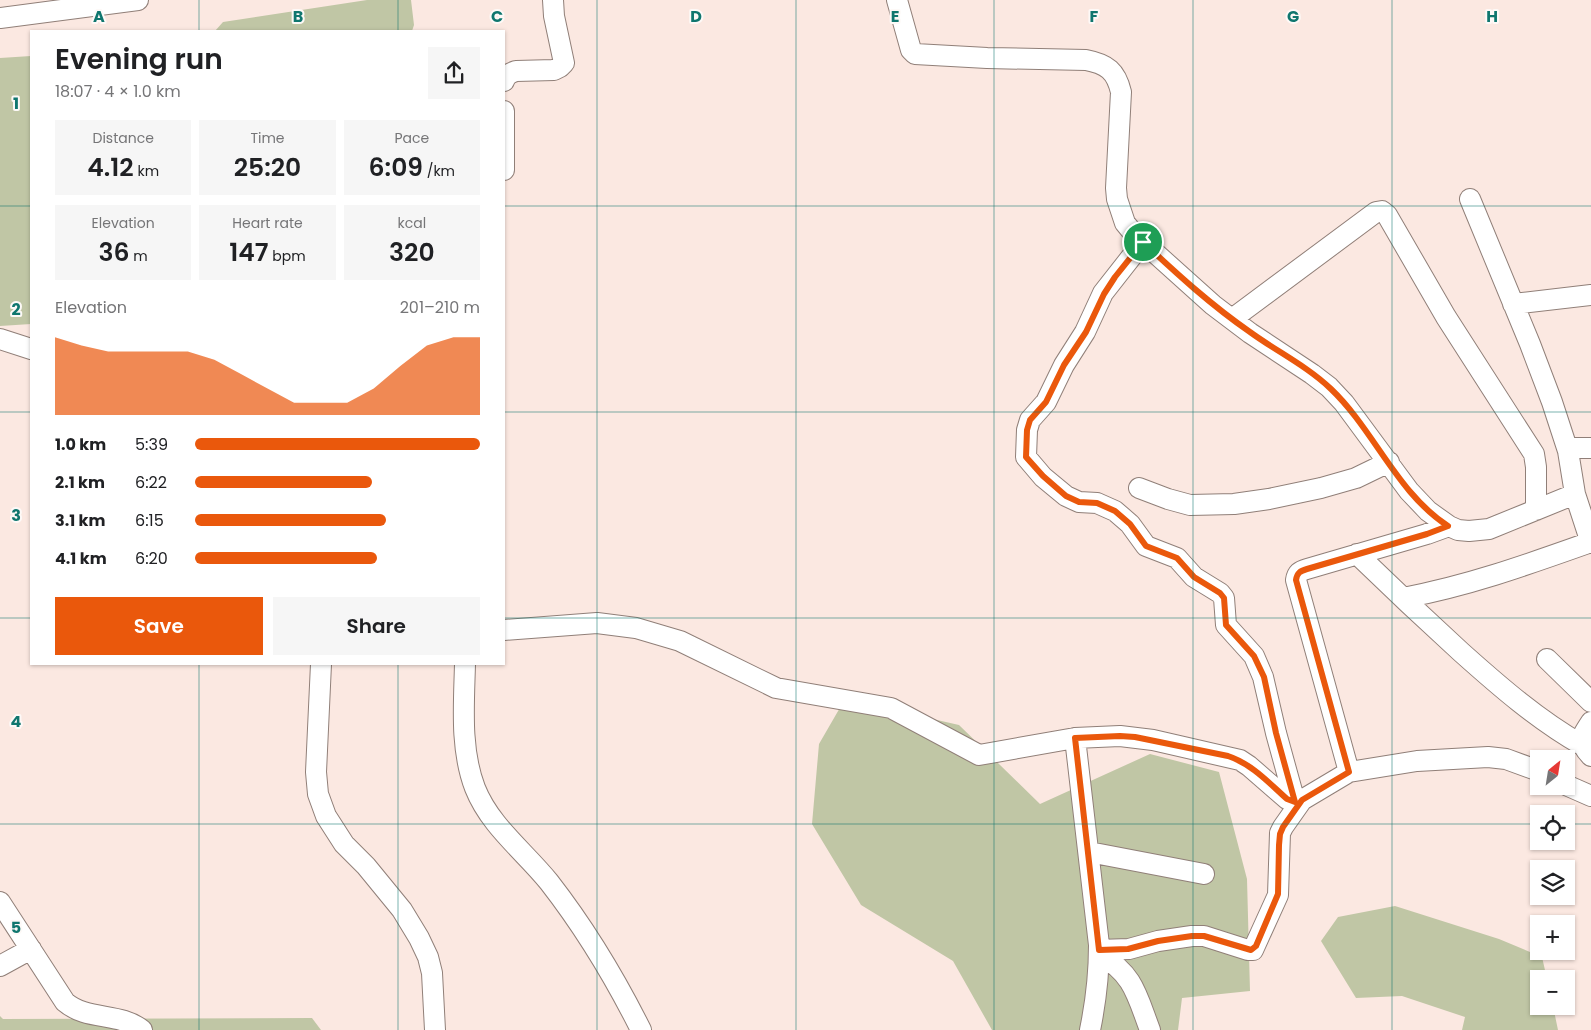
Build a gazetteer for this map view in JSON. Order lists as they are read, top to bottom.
{
  "north": "top right",
  "page": {
    "heading": ["Evening run", "18:07 · 4 × 1.0 km"],
    "stats": [
      ["Distance", "4.12 km"],
      ["Time", "25:20"],
      ["Pace", "6:09 /km"],
      ["Elevation", "36 m"],
      ["Heart rate", "147 bpm"],
      ["kcal", "320"]
    ],
    "chart": ["Elevation", "201–210 m"],
    "list": [
      {
        "name": "1.0 km",
        "note": "5:39"
      },
      {
        "name": "2.1 km",
        "note": "6:22"
      },
      {
        "name": "3.1 km",
        "note": "6:15"
      },
      {
        "name": "4.1 km",
        "note": "6:20"
      }
    ],
    "buttons": ["Save", "Share"],
    "map_buttons": ["+", "−"]
  },
  "grid": {
    "columns": [
      "A",
      "B",
      "C",
      "D",
      "E",
      "F",
      "G",
      "H"
    ],
    "rows": [
      "1",
      "2",
      "3",
      "4",
      "5"
    ]
  }
}
